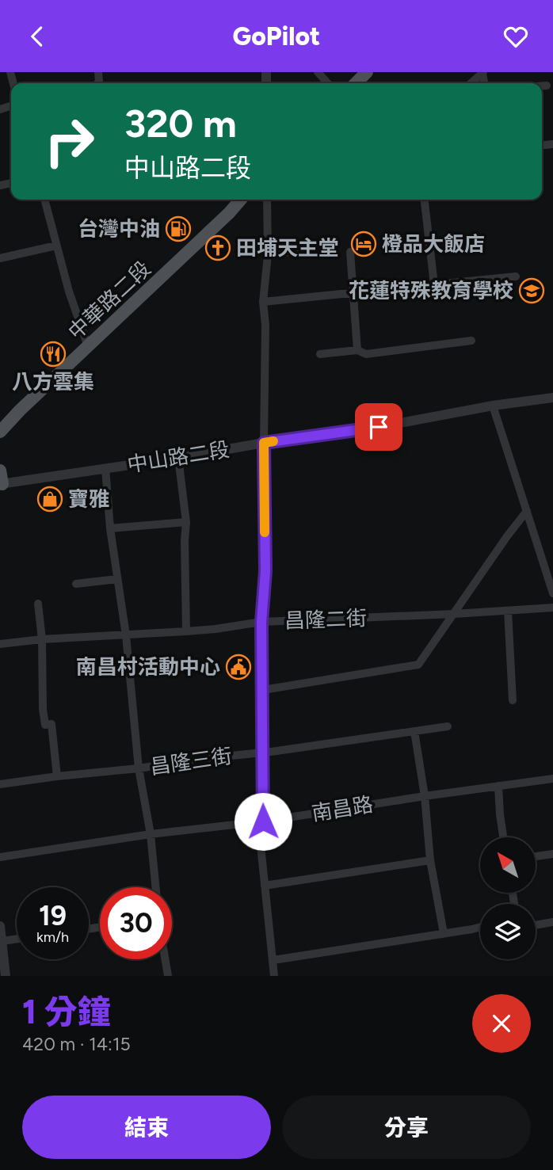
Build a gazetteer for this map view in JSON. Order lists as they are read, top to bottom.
{
  "streets": {
    "main road": ["中華路二段"],
    "street": [
      "中山路二段",
      "昌隆二街",
      "昌隆三街",
      "南昌路"
    ]
  },
  "places": {
    "fuel station": ["台灣中油"],
    "hotel": ["橙品大飯店"],
    "church": ["田埔天主堂"],
    "school or university": ["花蓮特殊教育學校"],
    "restaurant": ["八方雲集"],
    "shop": ["寶雅"],
    "public building": ["南昌村活動中心"]
  },
  "north": "top left",
  "page": {
    "header": "GoPilot",
    "turn": ["320 m", "中山路二段"],
    "speed": "19 km/h",
    "limit": "30",
    "heading": ["1 分鐘", "420 m · 14:15"],
    "buttons": ["結束", "分享"]
  }
}
